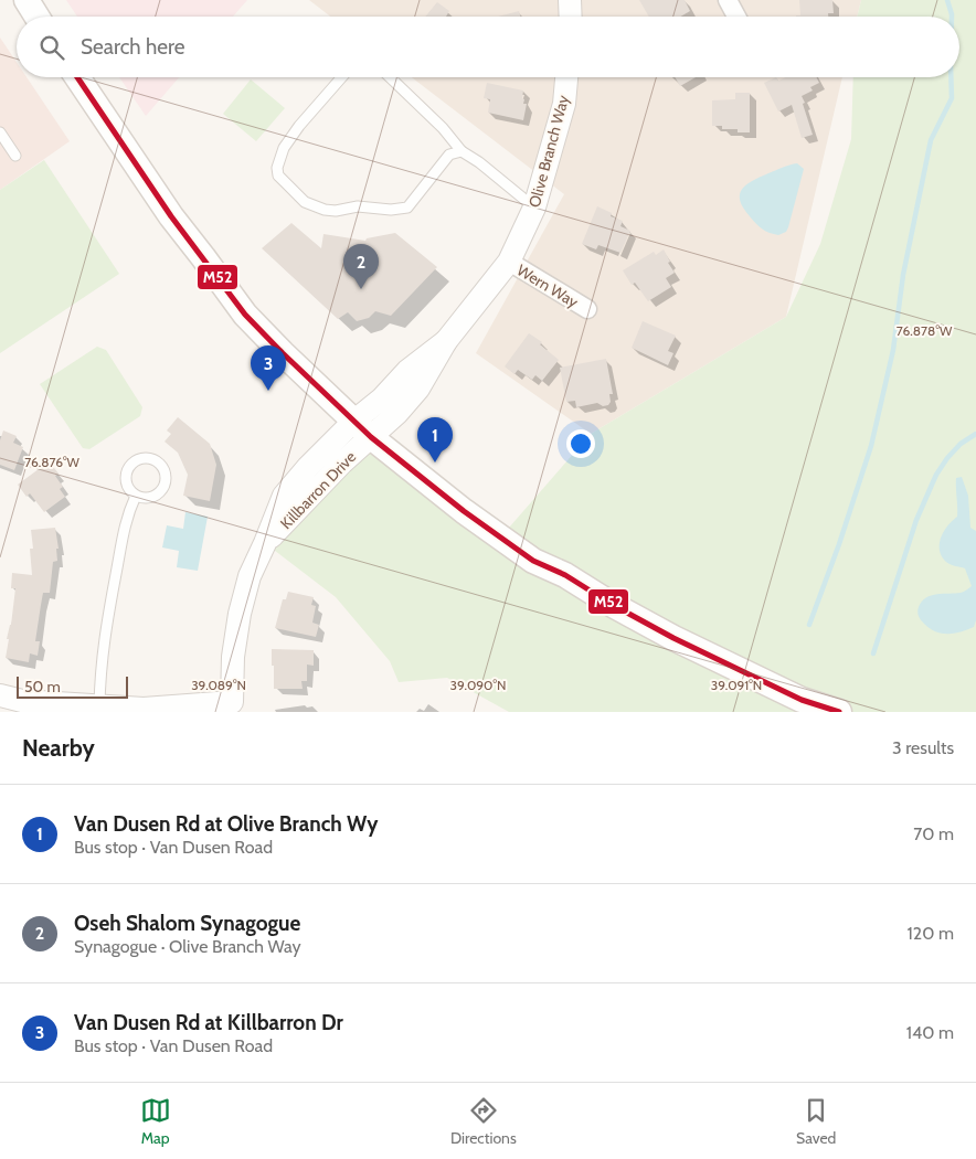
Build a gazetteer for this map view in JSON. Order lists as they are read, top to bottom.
{
  "streets": {
    "street": ["Olive Branch Way", "Wern Way", "Killbarron Drive"]
  },
  "crossings": [
    ["Olive Branch Way", "Wern Way"],
    ["Olive Branch Way", "Killbarron Drive"]
  ],
  "lines": ["transit line M52"],
  "scale_bar": "50 m",
  "page": {
    "search": "Search here",
    "pins": ["2", "3", "1"],
    "scale": "50 m",
    "heading": ["Nearby", "3 results"],
    "list": [
      {
        "mark": "1",
        "name": "Van Dusen Rd at Olive Branch Wy",
        "note": "Bus stop · Van Dusen Road",
        "value": "70 m"
      },
      {
        "mark": "2",
        "name": "Oseh Shalom Synagogue",
        "note": "Synagogue · Olive Branch Way",
        "value": "120 m"
      },
      {
        "mark": "3",
        "name": "Van Dusen Rd at Killbarron Dr",
        "note": "Bus stop · Van Dusen Road",
        "value": "140 m"
      }
    ],
    "nav": ["Map", "Directions", "Saved"]
  },
  "coordinates": [
    "76.878°W",
    "76.876°W",
    "39.089°N",
    "39.090°N",
    "39.091°N"
  ]
}
